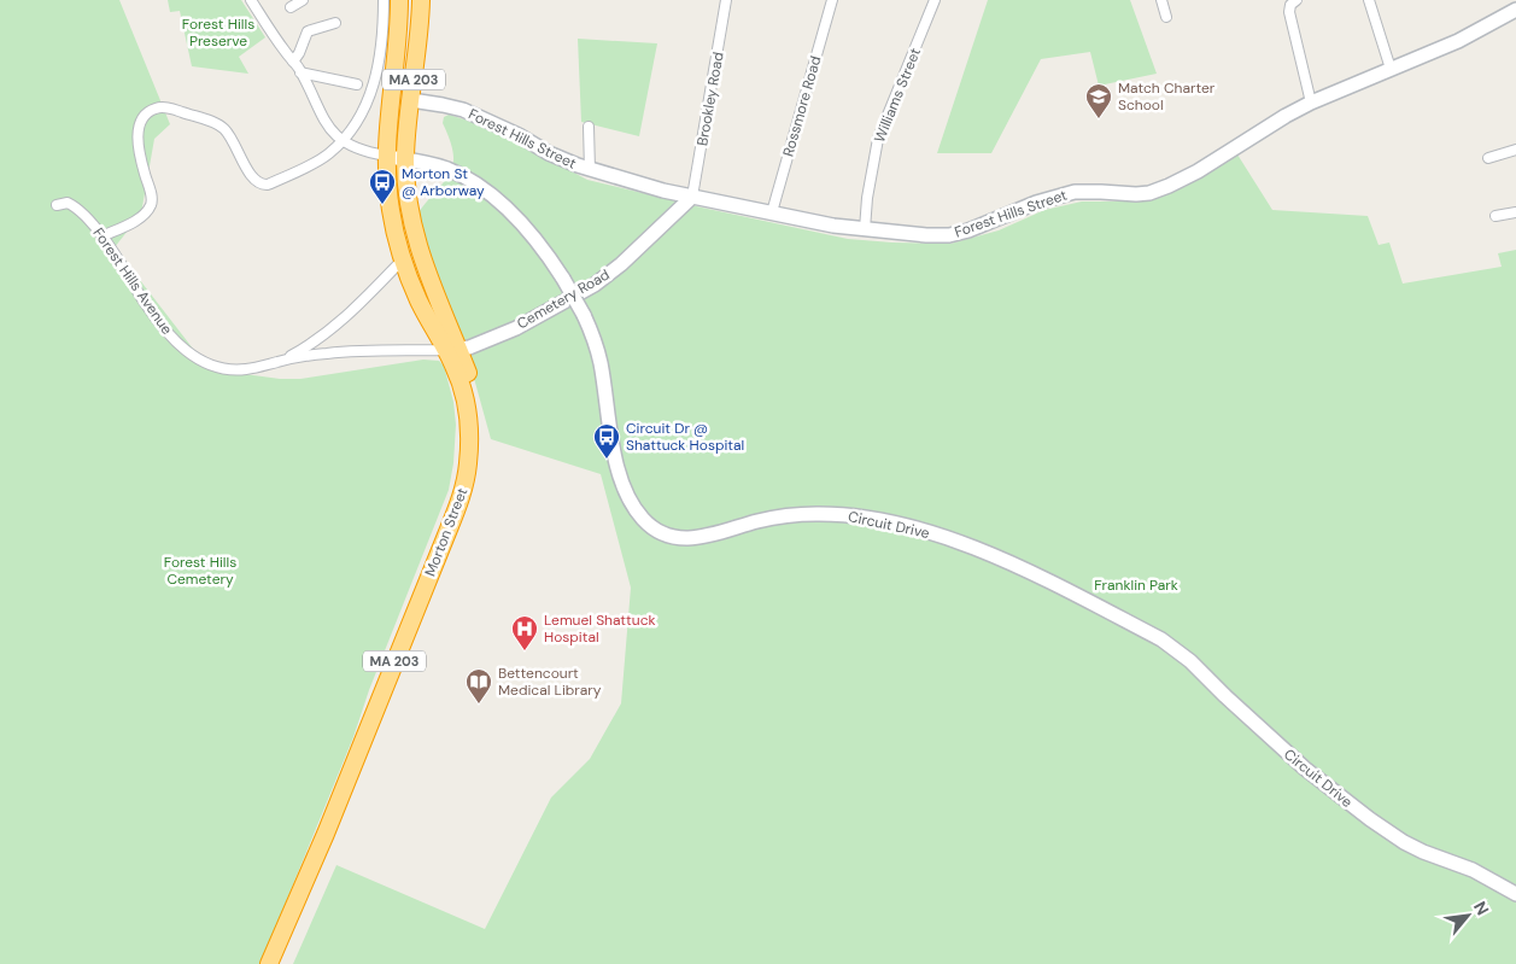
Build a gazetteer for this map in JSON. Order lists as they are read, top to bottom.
{
  "streets": {
    "highway": ["MA 203", "Morton Street"],
    "main road": ["Forest Hills Street", "Cemetery Road", "Circuit Drive"],
    "street": [
      "Williams Street",
      "Brookley Road",
      "Rossmore Road",
      "Forest Hills Avenue"
    ]
  },
  "crossings": [
    ["MA 203", "Forest Hills Street"],
    ["MA 203", "Circuit Drive"],
    ["MA 203", "Morton Street"],
    ["Williams Street", "Forest Hills Street"],
    ["Brookley Road", "Forest Hills Street"],
    ["Brookley Road", "Cemetery Road"],
    ["Rossmore Road", "Forest Hills Street"],
    ["Forest Hills Street", "Cemetery Road"],
    ["Forest Hills Avenue", "Cemetery Road"],
    ["Forest Hills Avenue", "Morton Street"],
    ["Cemetery Road", "Morton Street"],
    ["Circuit Drive", "Morton Street"]
  ],
  "parks": ["Forest Hills Preserve", "Forest Hills Cemetery", "Franklin Park"],
  "places": {
    "school or university": ["Match Charter School"],
    "bus stop": ["Morton St @ Arborway", "Circuit Dr @ Shattuck Hospital"],
    "hospital": ["Lemuel Shattuck Hospital"],
    "library": ["Bettencourt Medical Library"]
  },
  "north": "top right"
}
